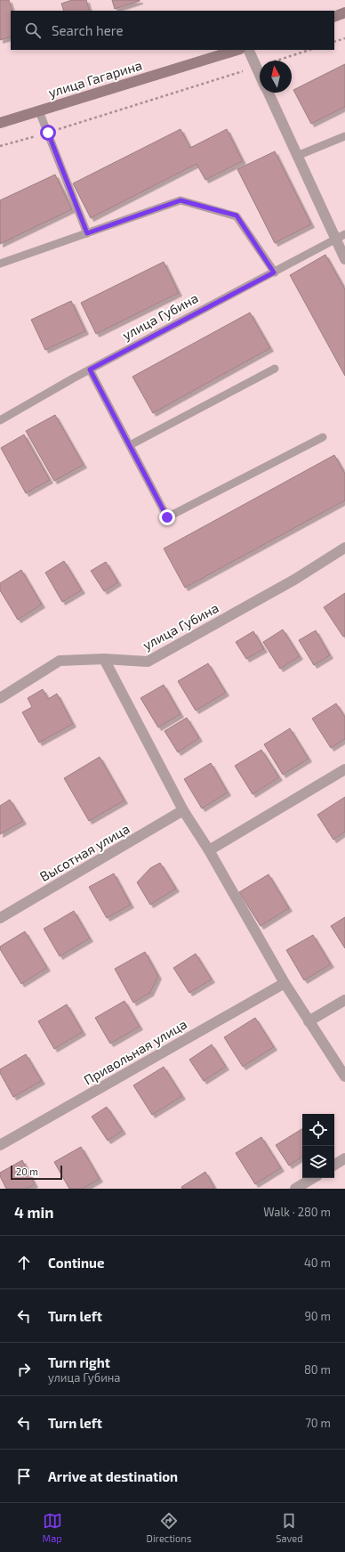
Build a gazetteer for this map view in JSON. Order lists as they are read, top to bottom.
{
  "streets": {
    "street": [
      "улица Гагарина",
      "улица Губина",
      "Высотная улица",
      "Привольная улица"
    ]
  },
  "scale_bar": "20 m",
  "north": "top",
  "page": {
    "search": "Search here",
    "scale": "20 m",
    "heading": ["4 min", "Walk · 280 m"],
    "list": [
      ["Continue", "40 m"],
      ["Turn left", "90 m"],
      ["Turn right", "улица Губина", "80 m"],
      ["Turn left", "70 m"],
      "Arrive at destination"
    ],
    "nav": ["Map", "Directions", "Saved"]
  }
}
